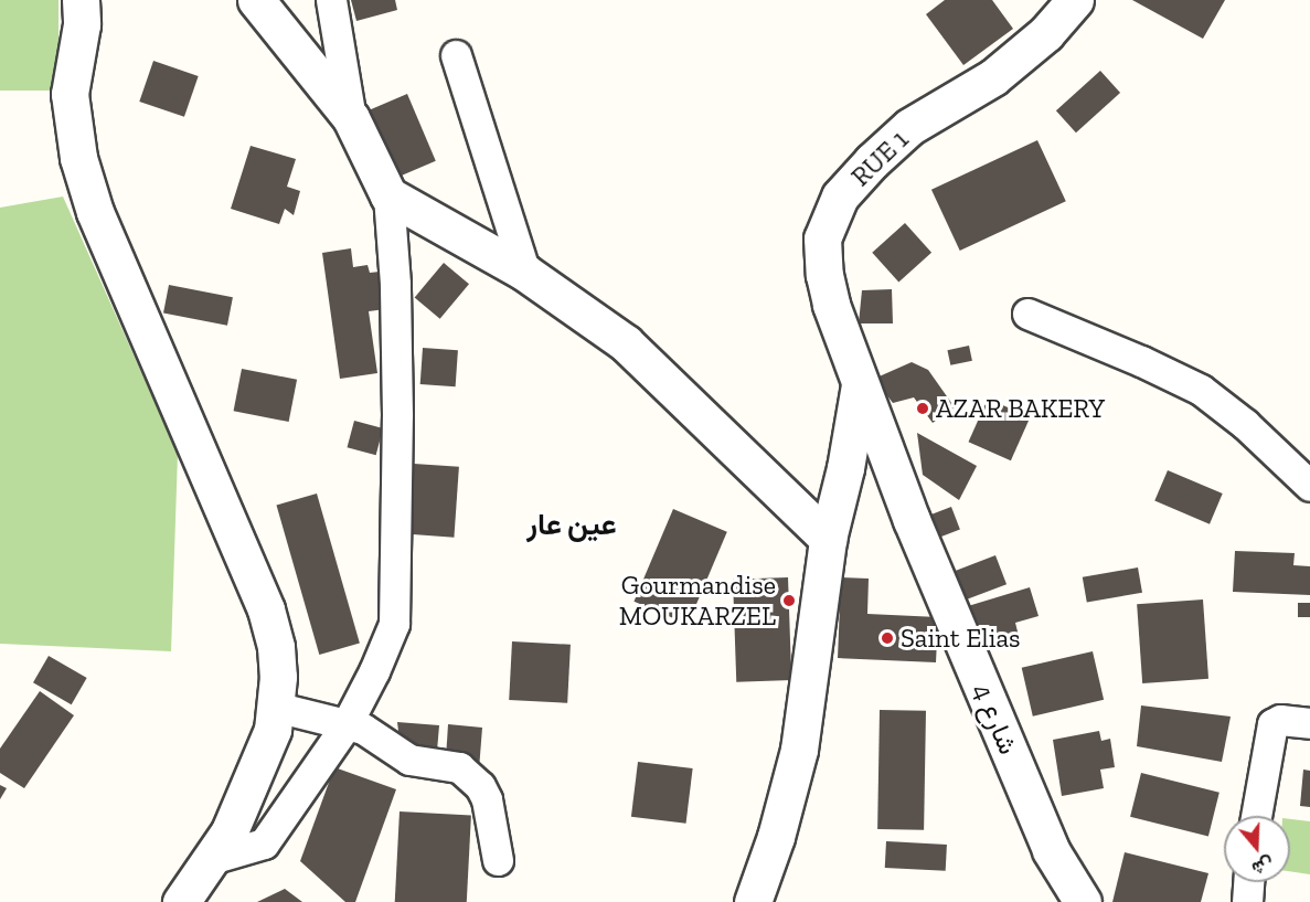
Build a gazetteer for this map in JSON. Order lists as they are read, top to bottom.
{
  "streets": {
    "street": ["RUE 1", "شارع 4"]
  },
  "crossings": [
    ["RUE 1", "شارع 4"]
  ],
  "districts": ["عين عار"],
  "places": ["AZAR BAKERY", "Gourmandise MOUKARZEL", "Saint Elias"],
  "north": "bottom"
}
